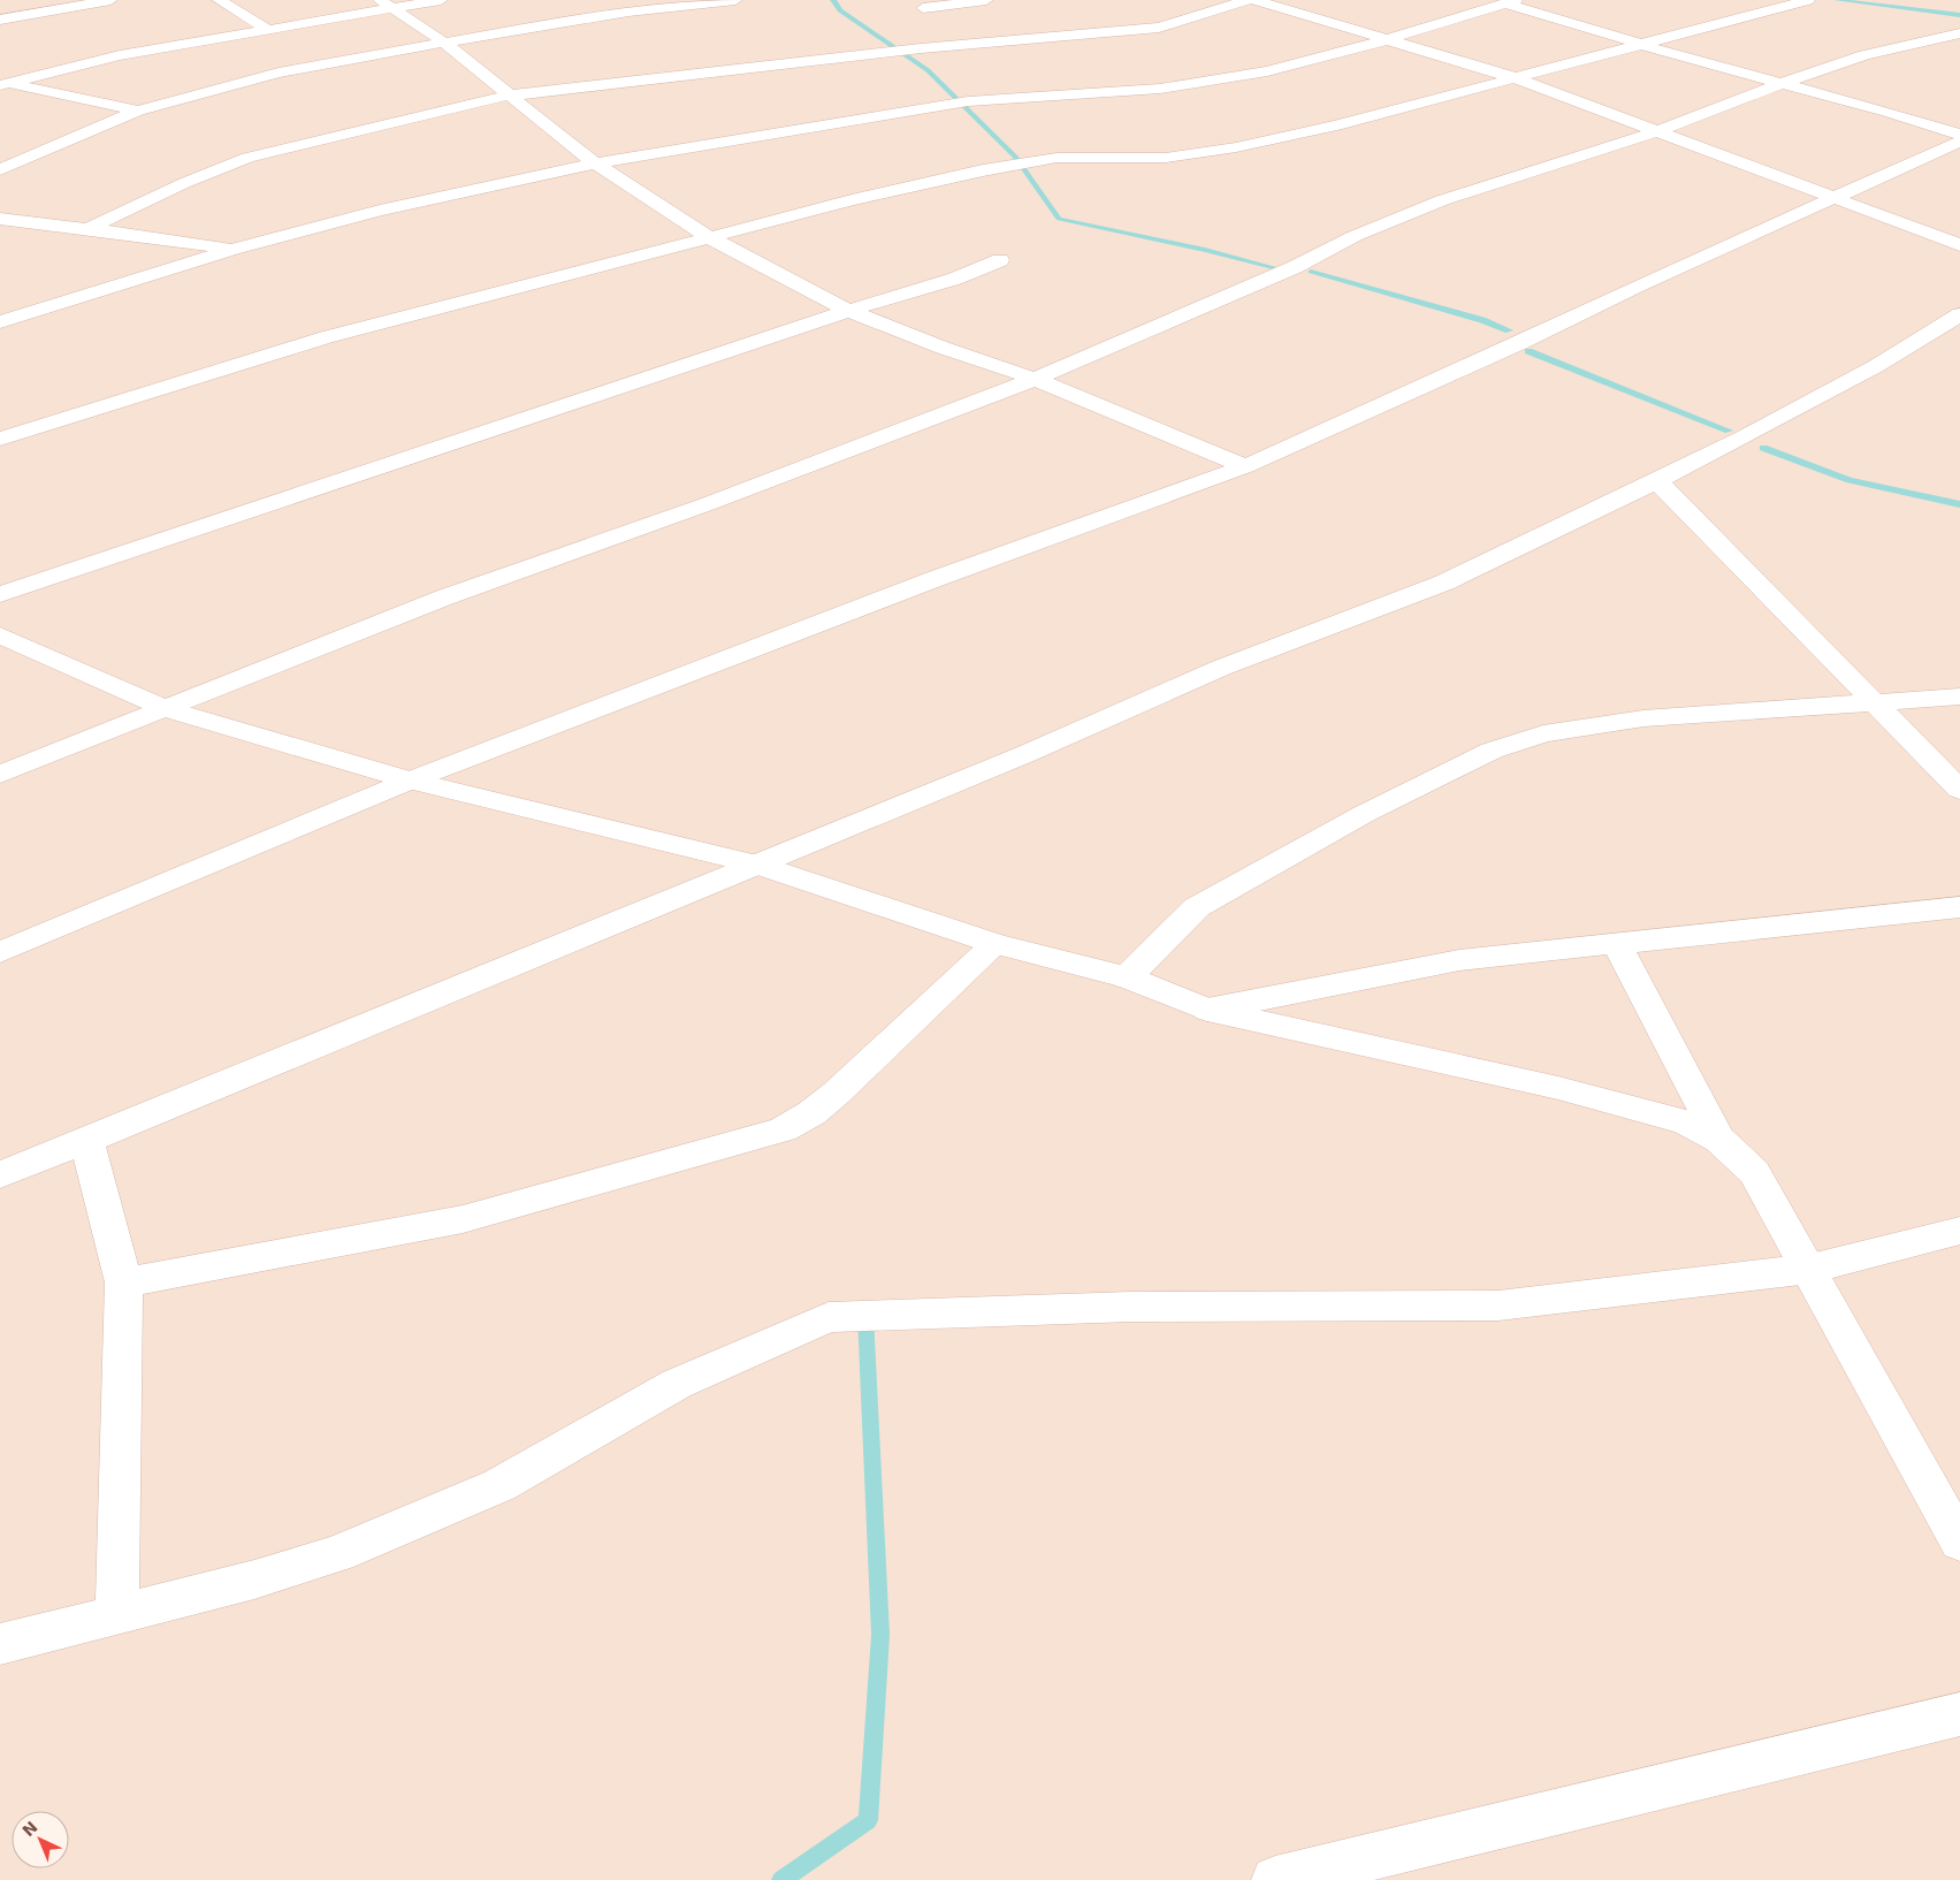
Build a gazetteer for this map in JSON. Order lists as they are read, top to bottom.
{
  "north": "top left"
}
